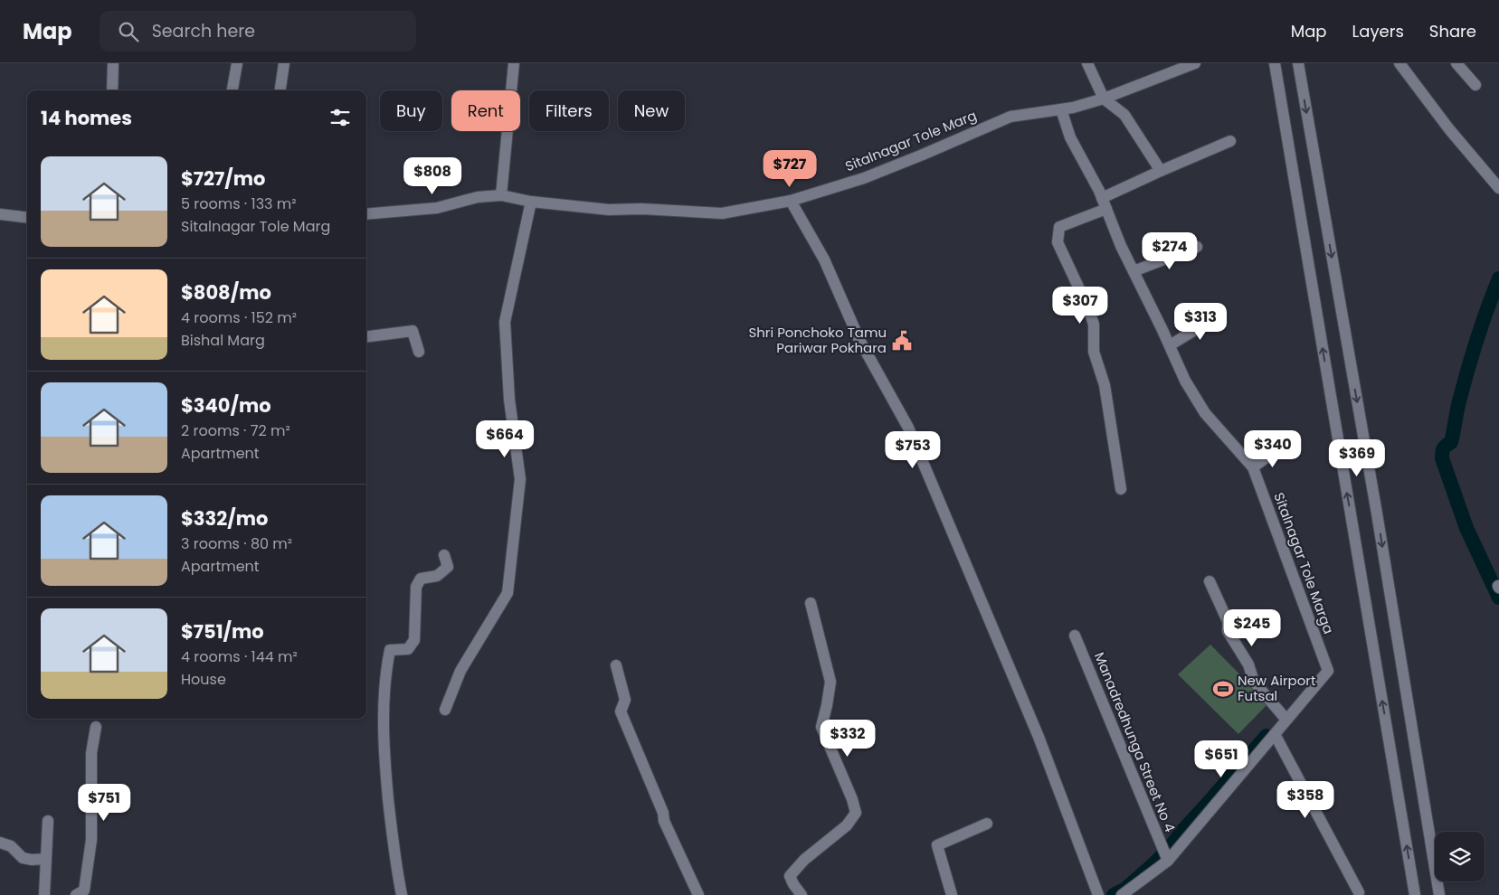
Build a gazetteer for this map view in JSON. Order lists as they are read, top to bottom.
{
  "streets": {
    "street": ["Sitalnagar Tole Marg", "Sitalnagar Tole Marga", "Manadredhunga Street No 4"]
  },
  "crossings": [
    ["Sitalnagar Tole Marg", "Sitalnagar Tole Marga"]
  ],
  "places": {
    "public building": ["Shri Ponchoko Tamu Pariwar Pokhara"],
    "sports": ["New Airport Futsal"]
  },
  "page": {
    "header": "Map",
    "search": "Search here",
    "nav": ["Map", "Layers", "Share"],
    "chip": [
      "Buy",
      "Rent",
      "Filters",
      "New"
    ],
    "heading": "14 homes",
    "list": [
      {
        "name": "$727/mo",
        "note": "5 rooms · 133 m² · Sitalnagar Tole Marg"
      },
      {
        "name": "$808/mo",
        "note": "4 rooms · 152 m² · Bishal Marg"
      },
      {
        "name": "$340/mo",
        "note": "2 rooms · 72 m² · Apartment"
      },
      {
        "name": "$332/mo",
        "note": "3 rooms · 80 m² · Apartment"
      },
      {
        "name": "$751/mo",
        "note": "4 rooms · 144 m² · House"
      }
    ],
    "price": [
      "$727",
      "$808",
      "$274",
      "$307",
      "$313",
      "$664",
      "$340",
      "$753",
      "$369",
      "$245",
      "$332",
      "$651",
      "$358",
      "$751"
    ]
  }
}
